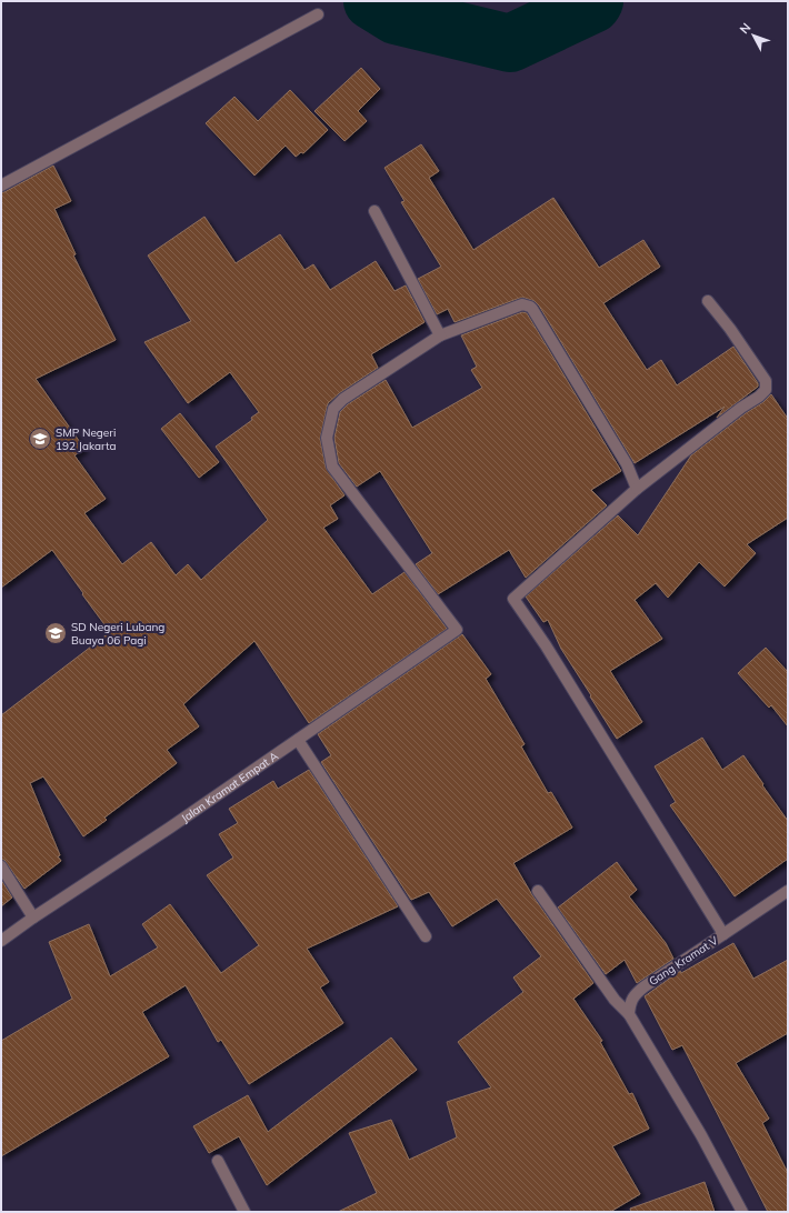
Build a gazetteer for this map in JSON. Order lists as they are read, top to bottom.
{
  "streets": {
    "street": ["Jalan Kramat Empat A", "Gang Kramat V"]
  },
  "places": {
    "school or university": ["SMP Negeri 192 Jakarta", "SD Negeri Lubang Buaya 06 Pagi"]
  },
  "north": "top left"
}
